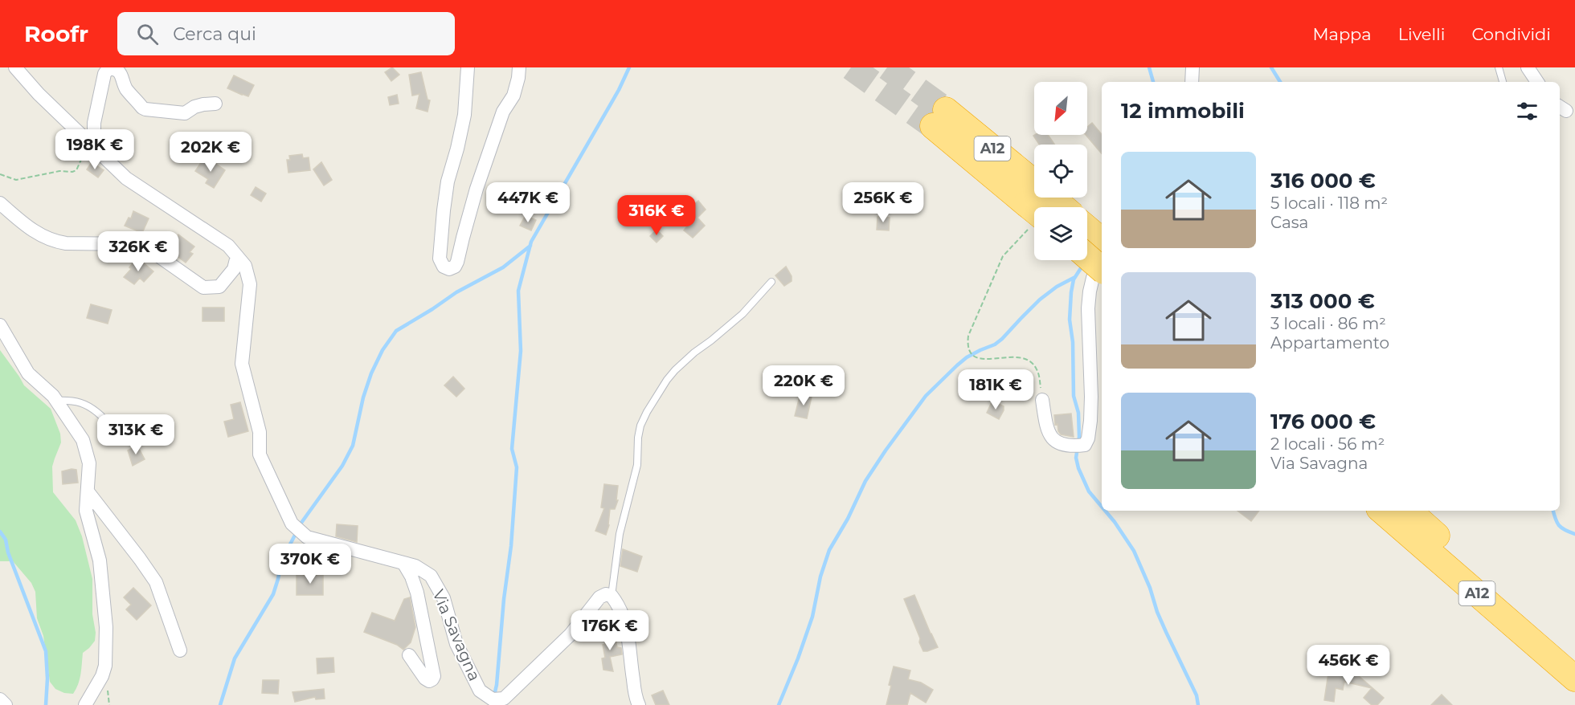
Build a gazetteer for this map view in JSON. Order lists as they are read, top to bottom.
{
  "streets": {
    "highway": ["A12"],
    "street": ["Via Savagna"]
  },
  "north": "bottom left",
  "page": {
    "header": "Roofr",
    "search": "Cerca qui",
    "nav": ["Mappa", "Livelli", "Condividi"],
    "heading": "12 immobili",
    "price": [
      "198K €",
      "202K €",
      "447K €",
      "256K €",
      "316K €",
      "326K €",
      "220K €",
      "181K €",
      "313K €",
      "370K €",
      "176K €",
      "456K €"
    ],
    "list": [
      {
        "name": "316 000 €",
        "note": "5 locali · 118 m² · Casa"
      },
      {
        "name": "313 000 €",
        "note": "3 locali · 86 m² · Appartamento"
      },
      {
        "name": "176 000 €",
        "note": "2 locali · 56 m² · Via Savagna"
      }
    ]
  }
}
